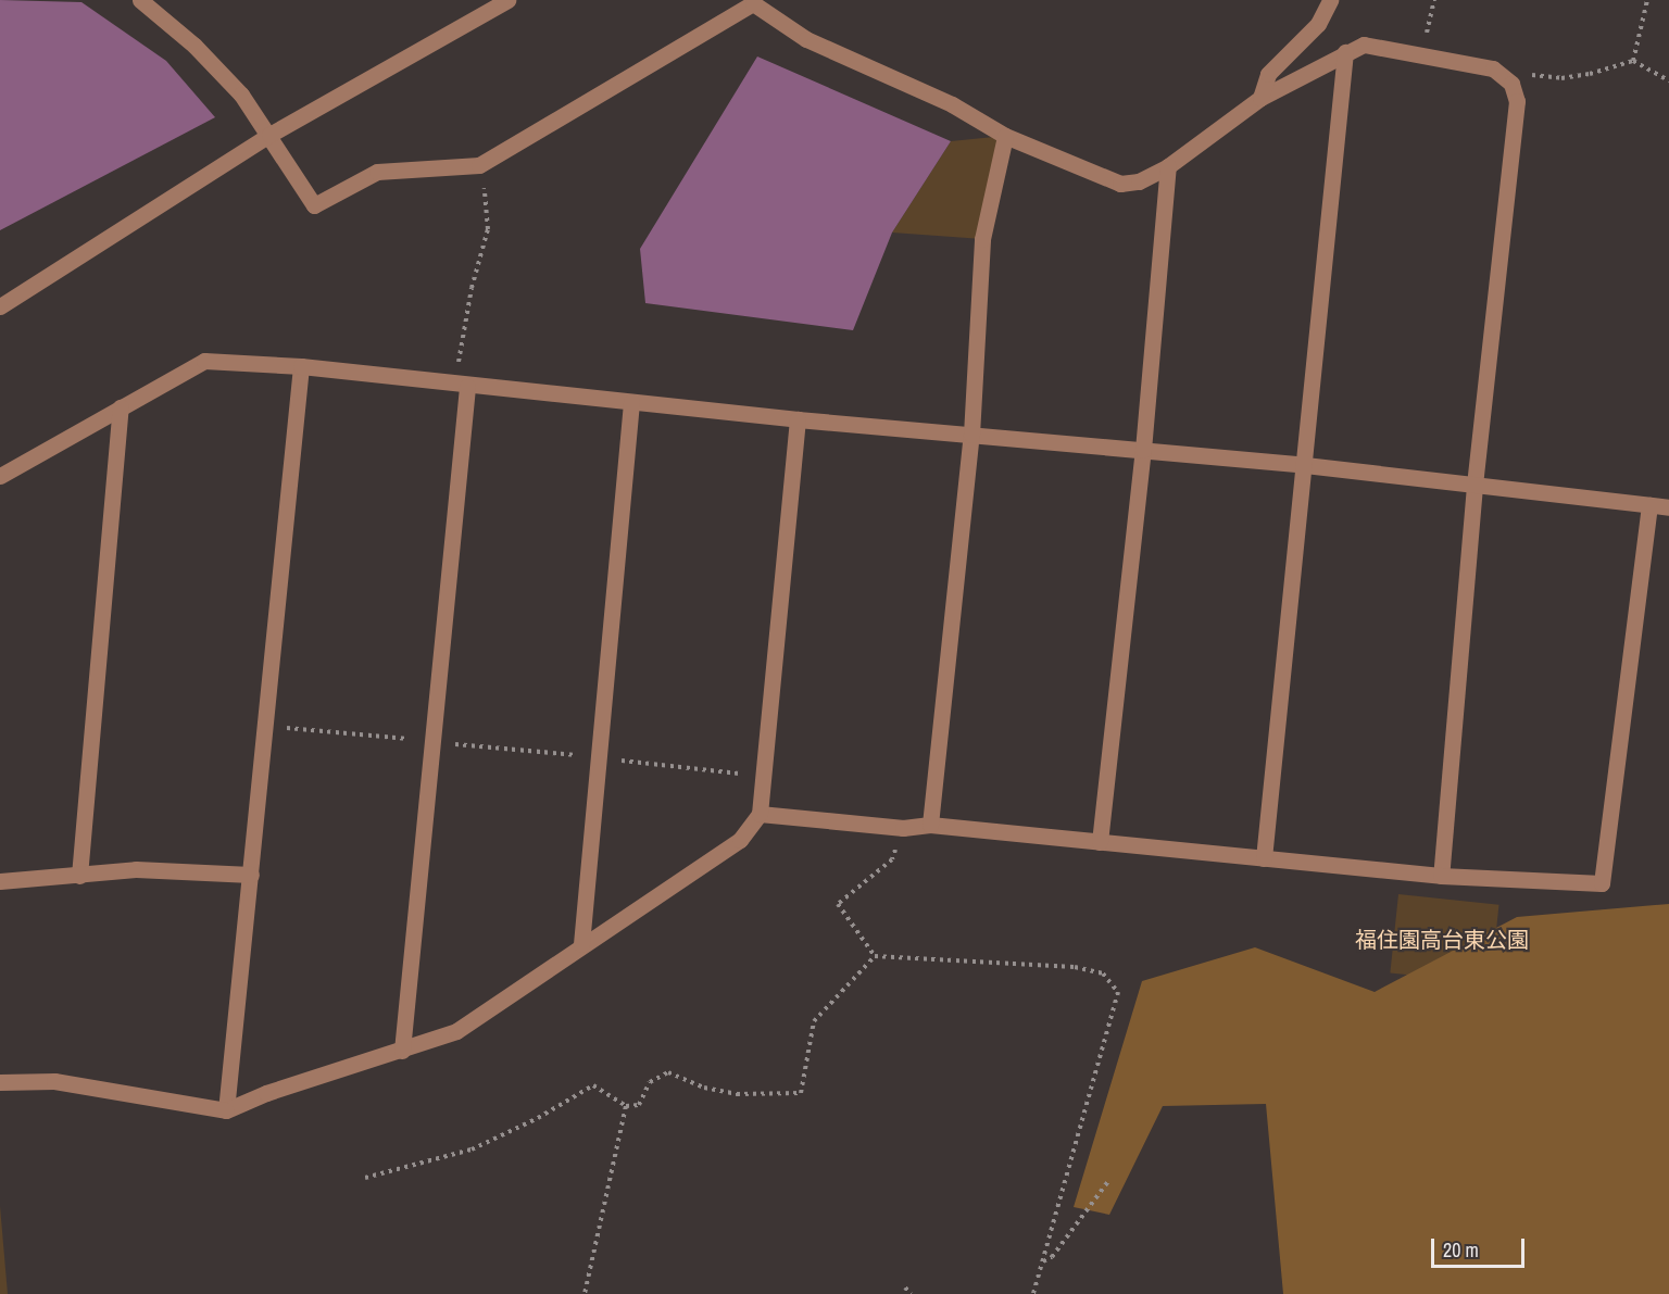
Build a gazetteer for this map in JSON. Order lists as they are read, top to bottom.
{
  "parks": ["福住園高台東公園"],
  "scale_bar": "20 m"
}
